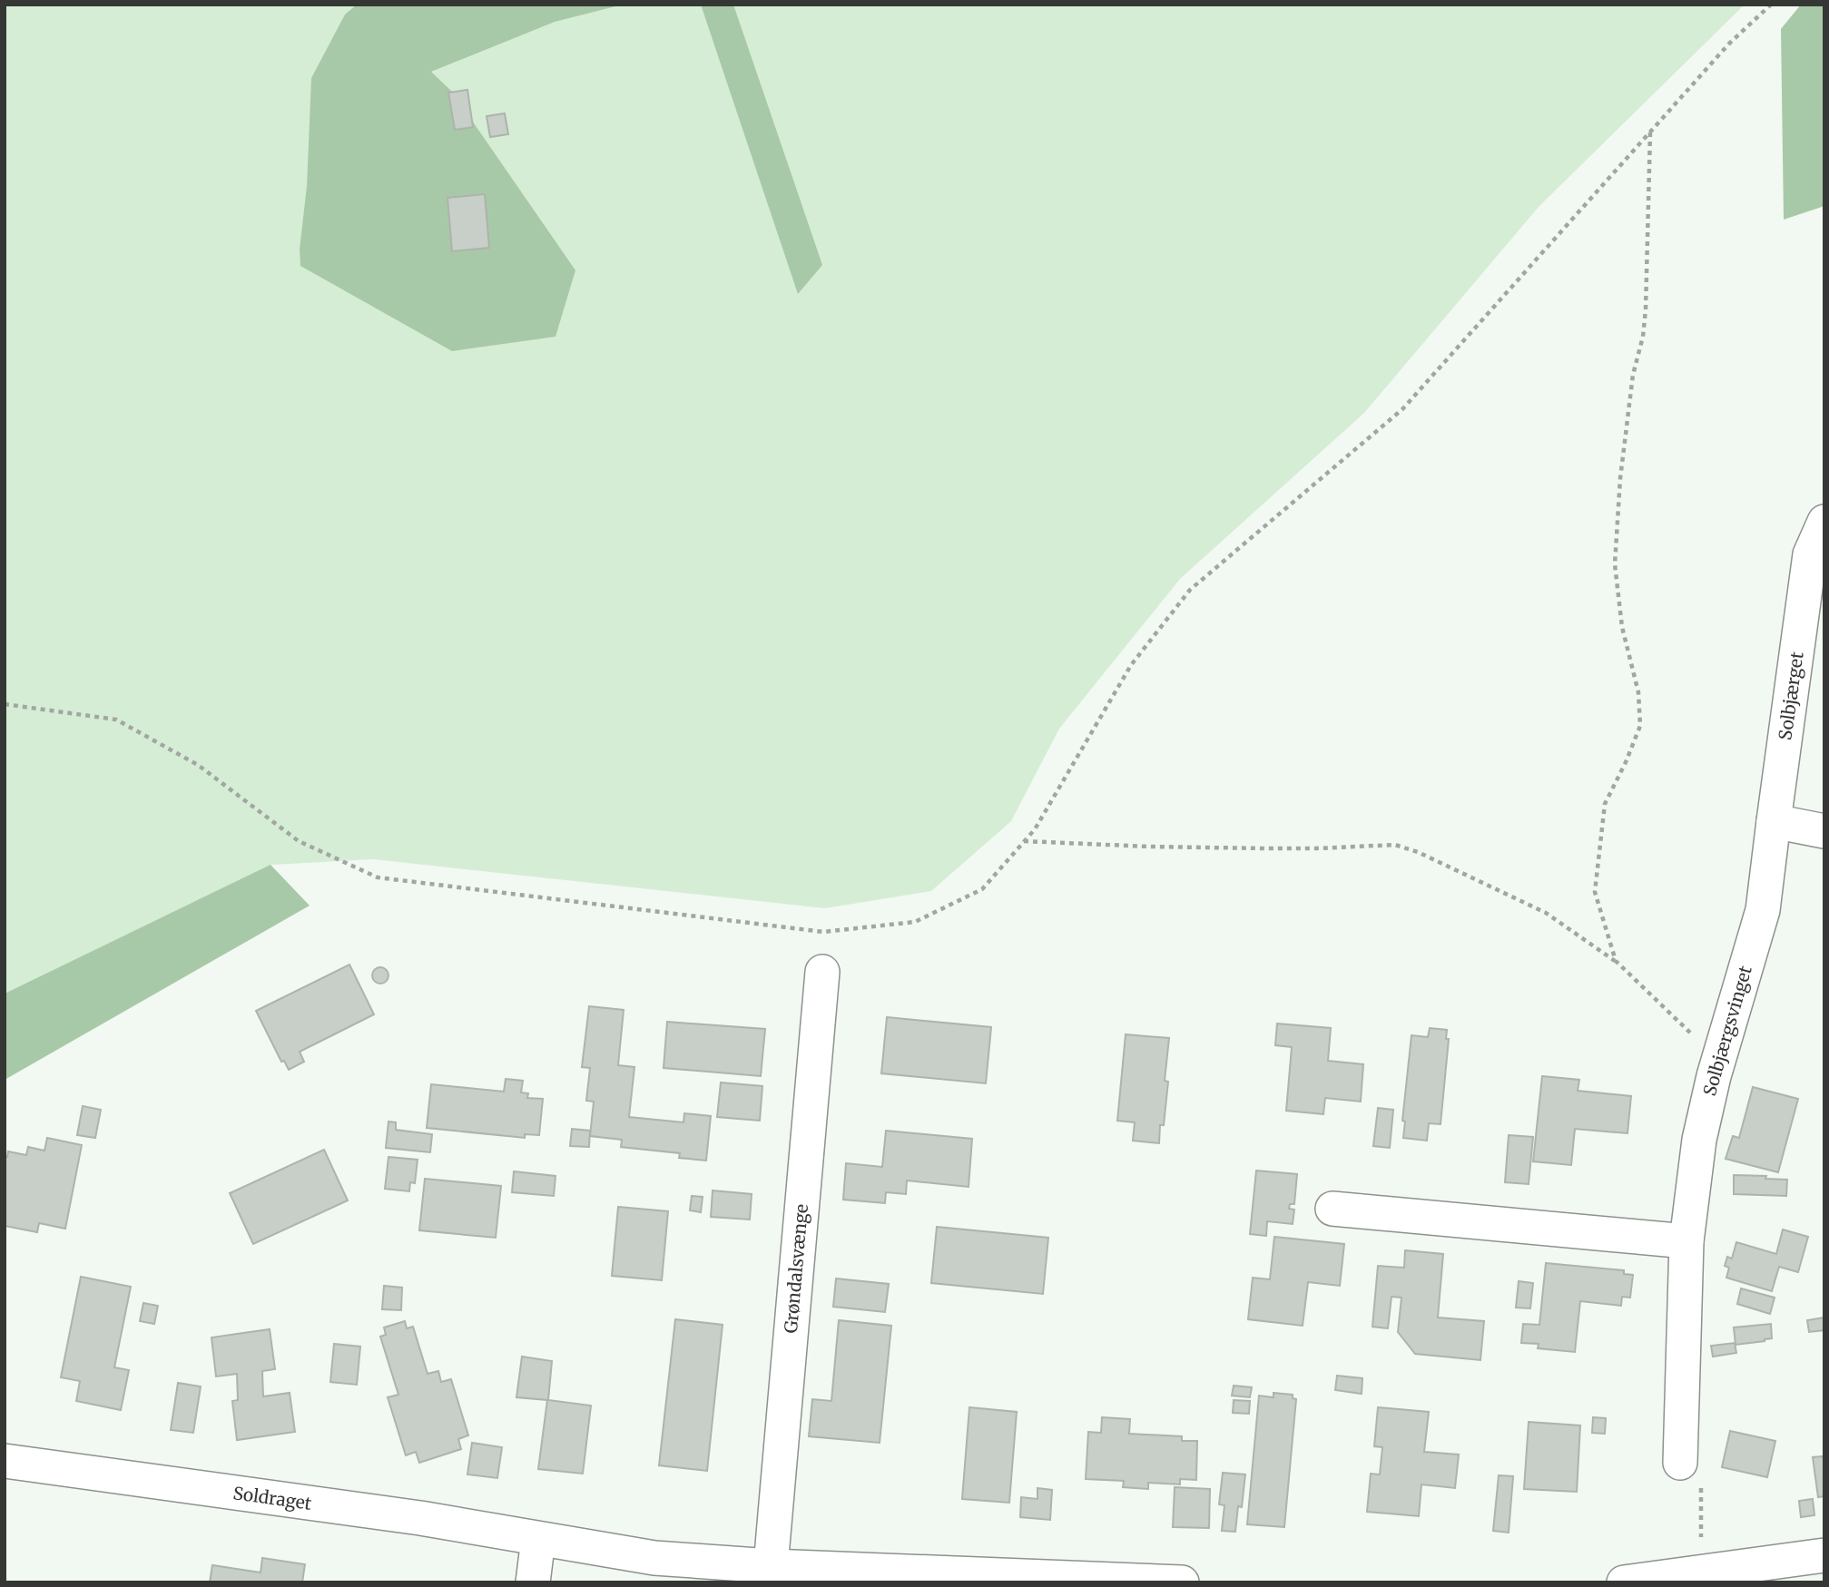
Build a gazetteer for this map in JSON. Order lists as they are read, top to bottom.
{
  "streets": {
    "street": [
      "Solbjærget",
      "Solbjærgsvinget",
      "Grøndalsvænge",
      "Soldraget"
    ]
  },
  "crossings": [
    ["Solbjærget", "Solbjærgsvinget"],
    ["Grøndalsvænge", "Soldraget"]
  ]
}
